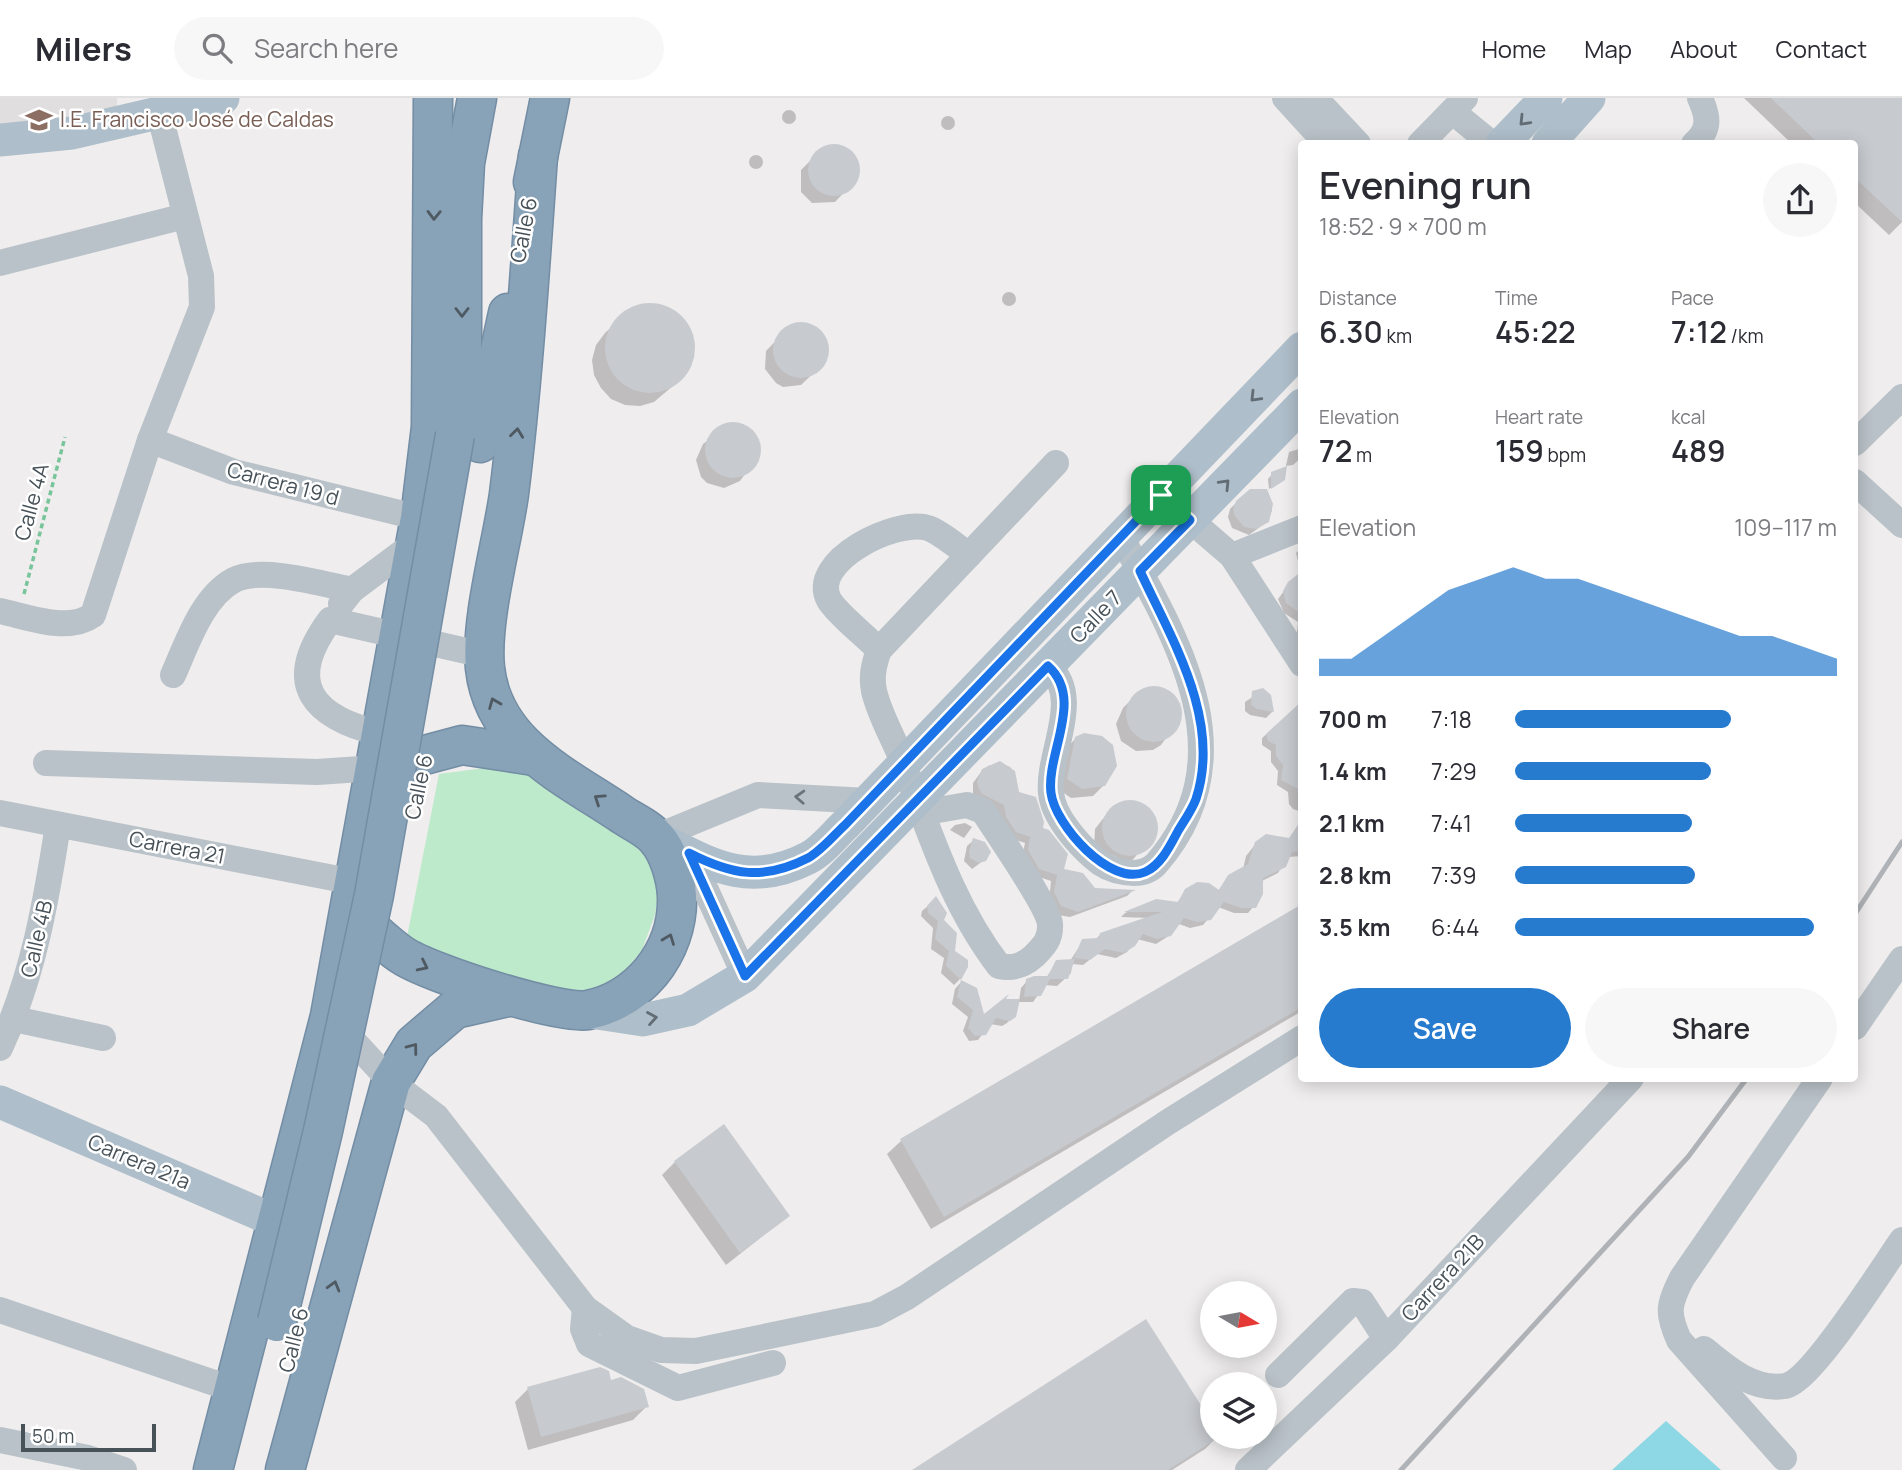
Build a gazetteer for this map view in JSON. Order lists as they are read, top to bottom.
{
  "streets": {
    "highway": ["Calle 6"],
    "main road": ["Calle 7", "Carrera 21a"],
    "street": [
      "Carrera 19 d",
      "Carrera 21",
      "Calle 4B",
      "Carrera 21B"
    ],
    "path": ["Calle 4A"]
  },
  "crossings": [
    ["Carrera 21", "Calle 4B"]
  ],
  "places": {
    "school or university": ["I.E. Francisco José de Caldas"]
  },
  "scale_bar": "50 m",
  "north": "right",
  "page": {
    "header": "Milers",
    "search": "Search here",
    "nav": [
      "Home",
      "Map",
      "About",
      "Contact"
    ],
    "heading": ["Evening run", "18:52 · 9 × 700 m"],
    "stats": [
      ["Distance", "6.30 km"],
      ["Time", "45:22"],
      ["Pace", "7:12 /km"],
      ["Elevation", "72 m"],
      ["Heart rate", "159 bpm"],
      ["kcal", "489"]
    ],
    "chart": ["Elevation", "109–117 m"],
    "list": [
      {
        "name": "700 m",
        "note": "7:18"
      },
      {
        "name": "1.4 km",
        "note": "7:29"
      },
      {
        "name": "2.1 km",
        "note": "7:41"
      },
      {
        "name": "2.8 km",
        "note": "7:39"
      },
      {
        "name": "3.5 km",
        "note": "6:44"
      }
    ],
    "buttons": ["Save", "Share"],
    "scale": "50 m"
  }
}
